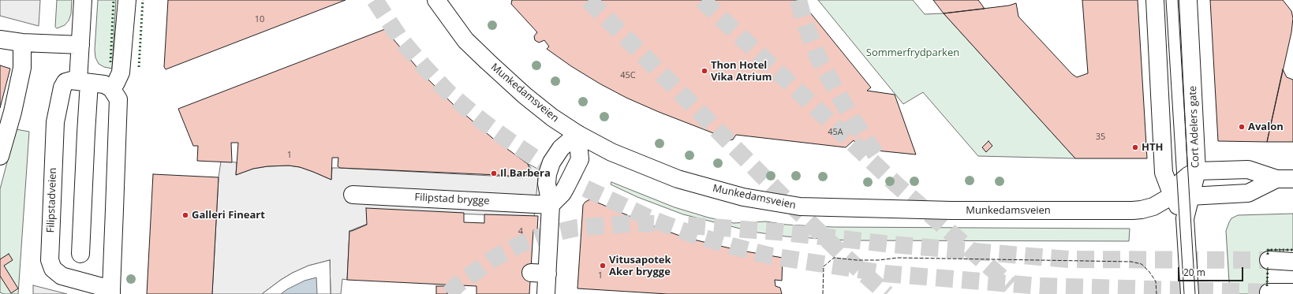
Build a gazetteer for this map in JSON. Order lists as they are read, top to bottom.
{
  "streets": {
    "main road": [
      "Munkedamsveien",
      "Cort Adelers gate",
      "Filipstad brygge",
      "Filipstadveien"
    ]
  },
  "crossings": [
    ["Munkedamsveien", "Cort Adelers gate"]
  ],
  "parks": ["Sommerfrydparken"],
  "places": [
    "Thon Hotel Vika Atrium",
    "Avalon",
    "HTH",
    "Il Barbera",
    "Galleri Fineart",
    "Vitusapotek Aker brygge"
  ],
  "house_numbers": [
    "10",
    "45C",
    "45A",
    "35",
    "1",
    "4",
    "1"
  ],
  "scale_bar": "20 m"
}
